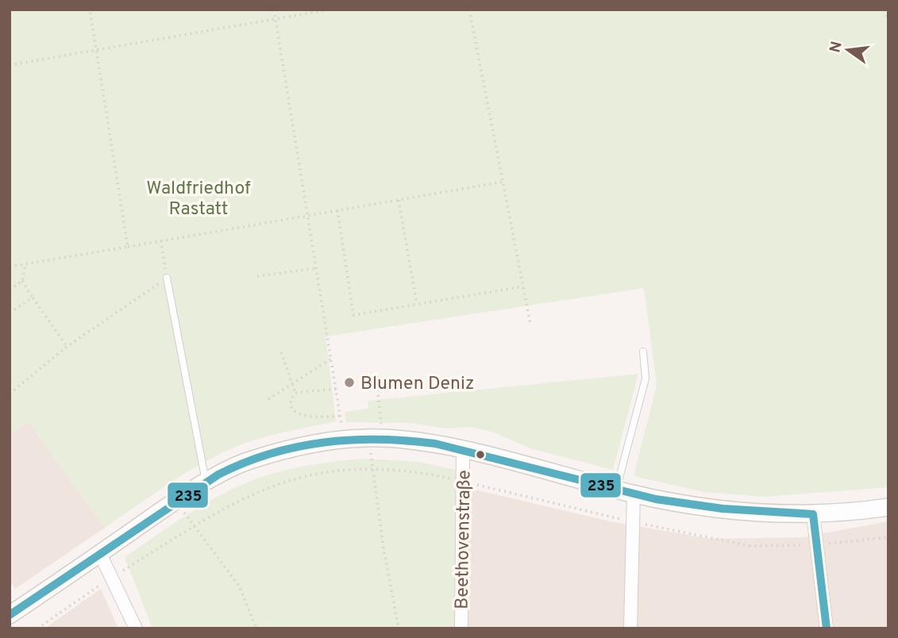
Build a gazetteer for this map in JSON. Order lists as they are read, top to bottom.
{
  "streets": {
    "street": ["Beethovenstraße"]
  },
  "parks": ["Waldfriedhof Rastatt"],
  "places": ["Blumen Deniz"],
  "lines": ["transit line 235"],
  "north": "left"
}
